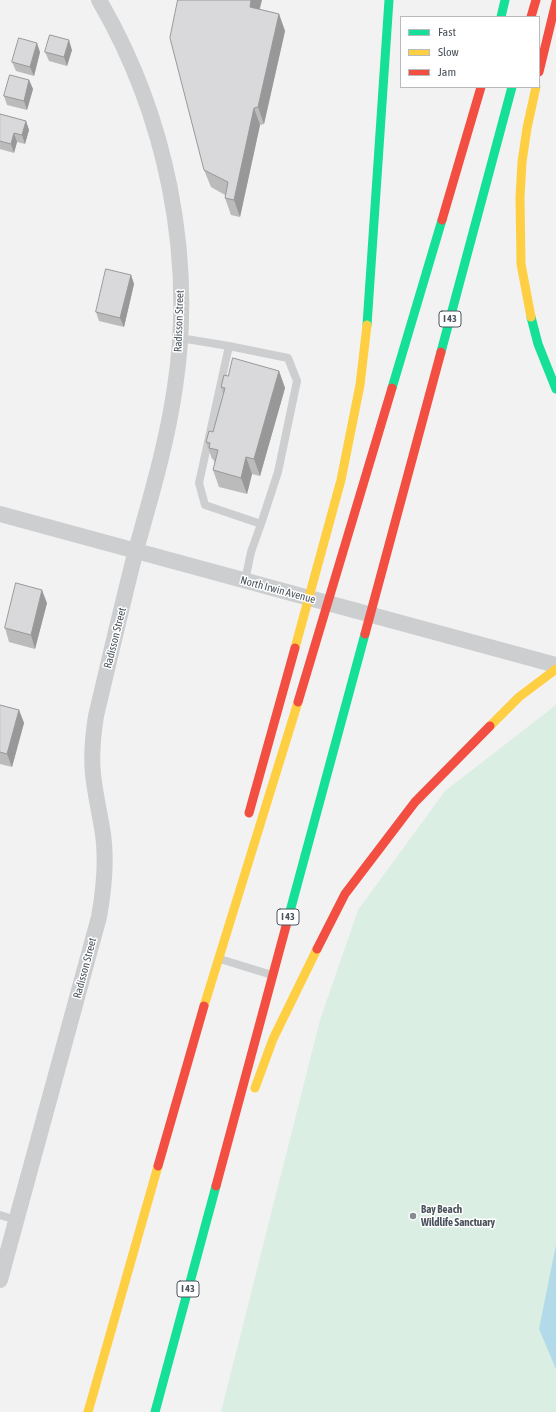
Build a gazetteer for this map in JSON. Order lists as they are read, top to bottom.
{
  "streets": {
    "highway": ["I 43"],
    "street": ["Radisson Street", "North Irwin Avenue"]
  },
  "crossings": [
    ["Radisson Street", "North Irwin Avenue"]
  ],
  "places": ["Bay Beach Wildlife Sanctuary"],
  "legend": ["Fast", "Slow", "Jam"]
}
